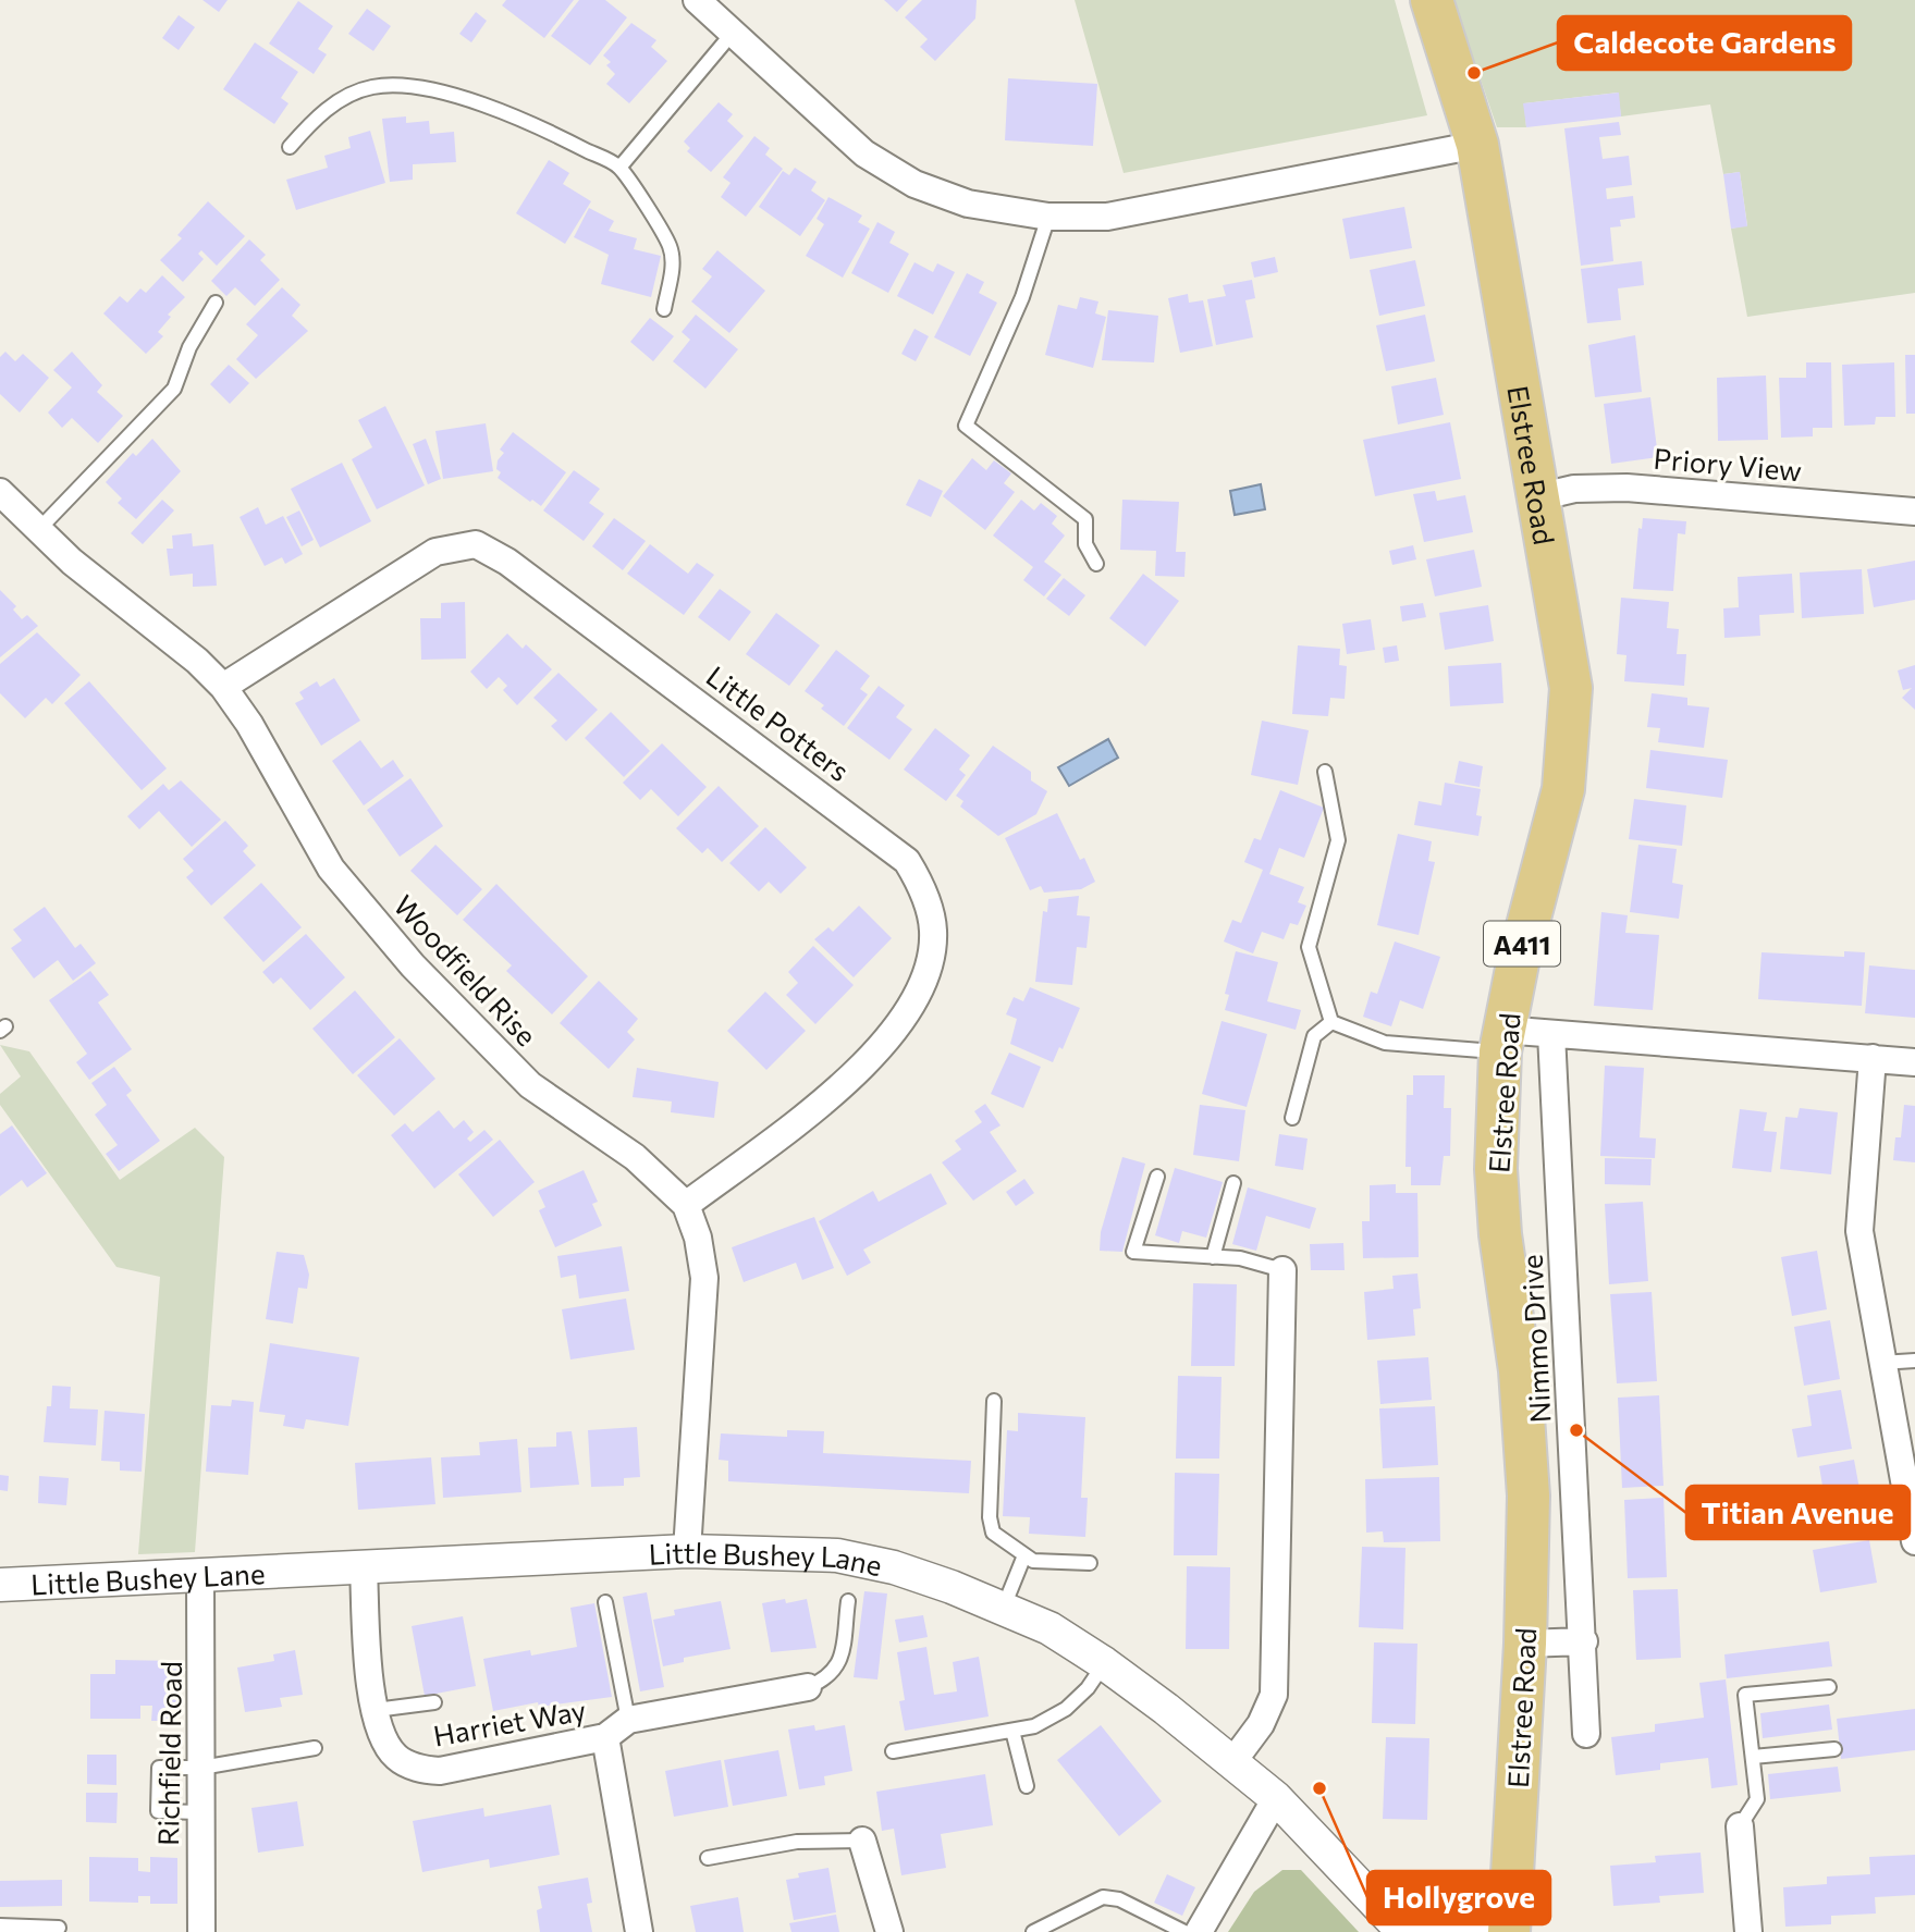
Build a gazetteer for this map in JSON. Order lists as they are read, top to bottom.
{
  "streets": {
    "main road": ["Elstree Road", "A411"],
    "street": [
      "Priory View",
      "Little Potters",
      "Woodfield Rise",
      "Nimmo Drive",
      "Little Bushey Lane",
      "Harriet Way",
      "Richfield Road"
    ]
  },
  "crossings": [
    ["Elstree Road", "Priory View"],
    ["Little Potters", "Woodfield Rise"],
    ["Woodfield Rise", "Little Bushey Lane"],
    ["Little Bushey Lane", "Harriet Way"],
    ["Little Bushey Lane", "Richfield Road"]
  ],
  "places": ["Caldecote Gardens", "Titian Avenue", "Hollygrove"]
}
